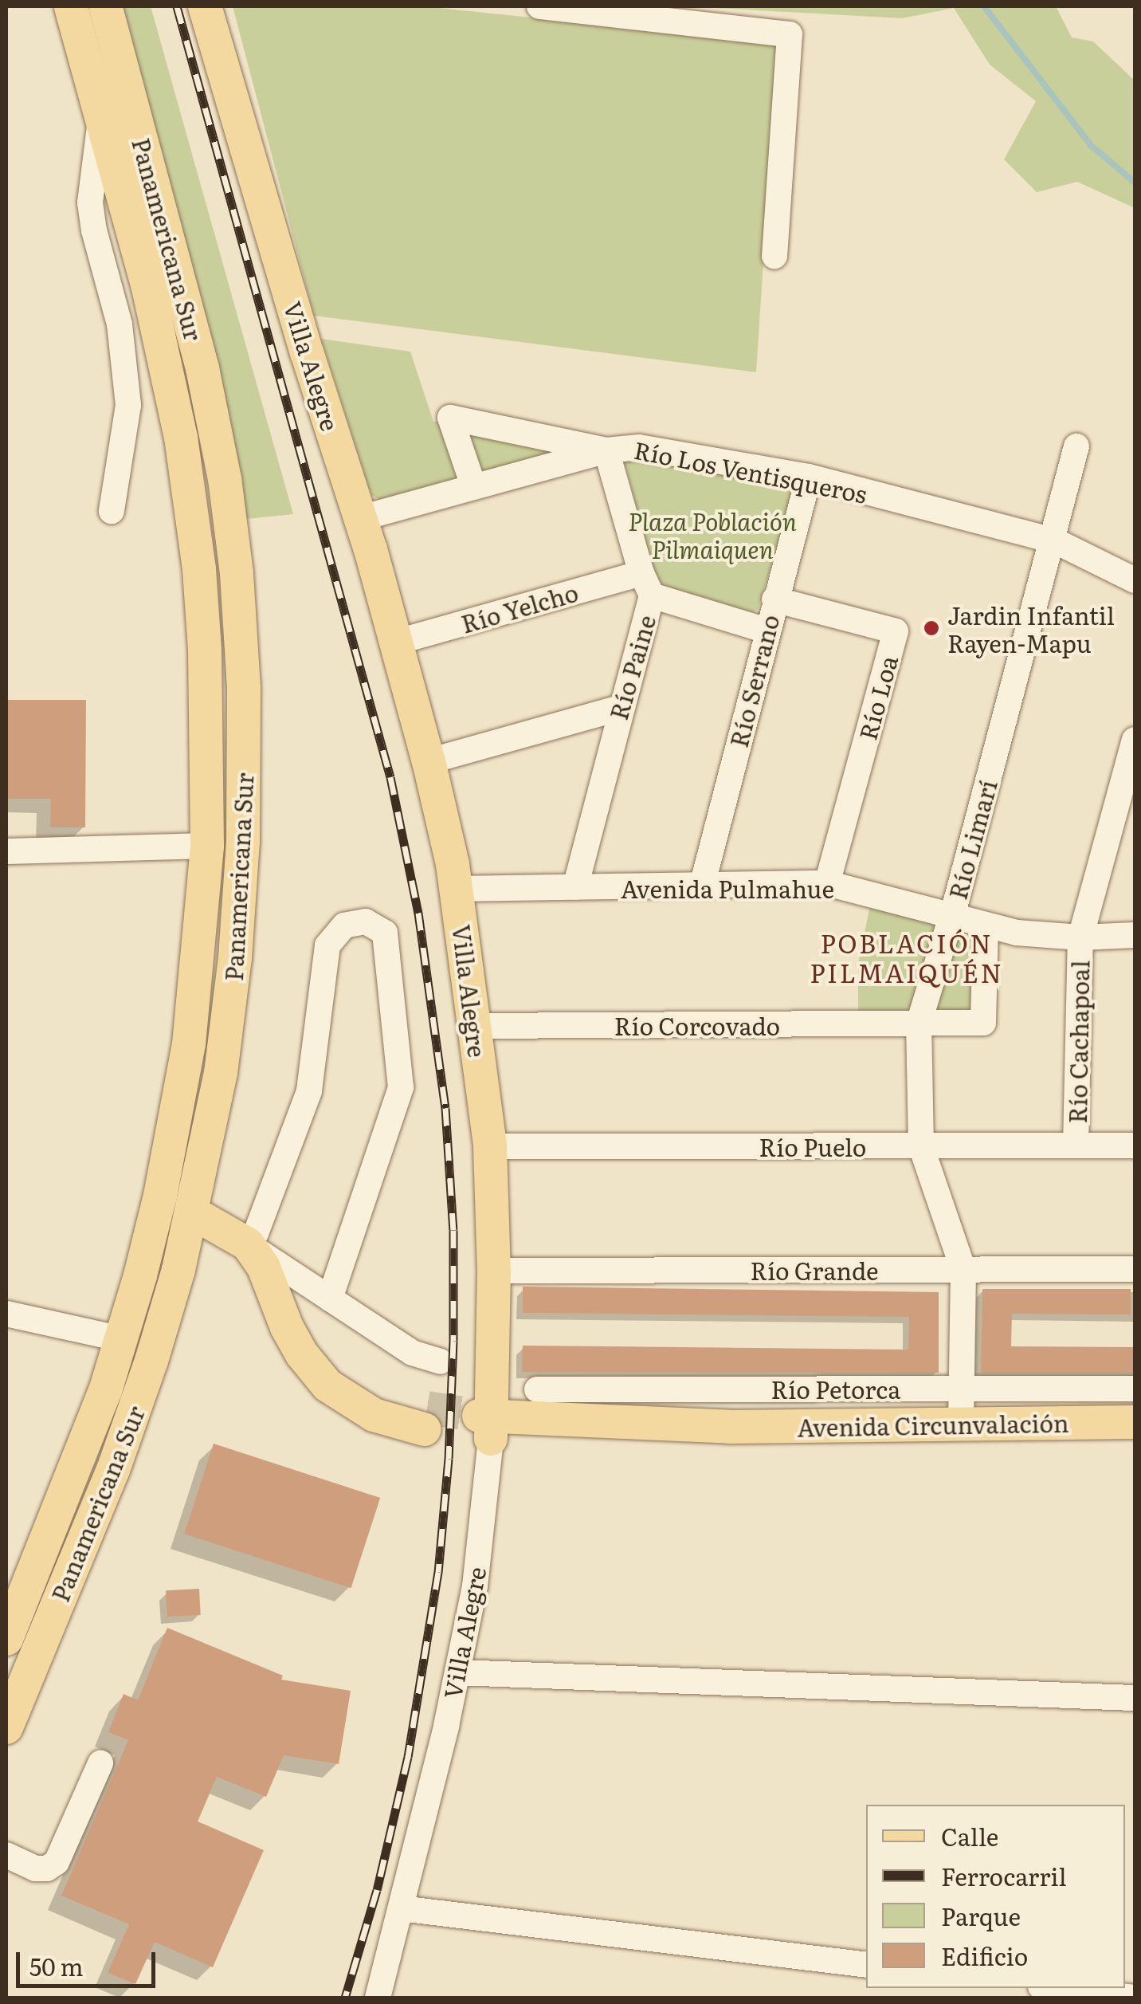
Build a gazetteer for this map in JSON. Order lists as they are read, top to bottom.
{
  "streets": {
    "main road": ["Panamericana Sur", "Villa Alegre", "Avenida Circunvalación"],
    "street": [
      "Río Los Ventisqueros",
      "Río Yelcho",
      "Río Paine",
      "Río Serrano",
      "Río Loa",
      "Río Limarí",
      "Avenida Pulmahue",
      "Río Corcovado",
      "Río Cachapoal",
      "Río Puelo",
      "Río Grande",
      "Río Petorca"
    ]
  },
  "crossings": [
    ["Villa Alegre", "Río Los Ventisqueros"],
    ["Villa Alegre", "Río Yelcho"],
    ["Villa Alegre", "Avenida Pulmahue"],
    ["Villa Alegre", "Río Corcovado"],
    ["Villa Alegre", "Río Puelo"],
    ["Villa Alegre", "Río Grande"],
    ["Villa Alegre", "Avenida Circunvalación"],
    ["Río Los Ventisqueros", "Río Serrano"],
    ["Río Los Ventisqueros", "Río Limarí"],
    ["Río Yelcho", "Río Paine"],
    ["Río Paine", "Avenida Pulmahue"],
    ["Río Serrano", "Río Loa"],
    ["Río Serrano", "Avenida Pulmahue"],
    ["Río Loa", "Avenida Pulmahue"],
    ["Río Limarí", "Avenida Pulmahue"],
    ["Río Limarí", "Río Corcovado"],
    ["Río Limarí", "Río Puelo"],
    ["Río Limarí", "Río Grande"],
    ["Río Limarí", "Río Petorca"],
    ["Río Limarí", "Avenida Circunvalación"],
    ["Avenida Pulmahue", "Río Corcovado"],
    ["Avenida Pulmahue", "Río Cachapoal"],
    ["Río Cachapoal", "Río Puelo"]
  ],
  "districts": ["POBLACIÓN PILMAIQUÉN"],
  "parks": ["Plaza Población Pilmaiquen"],
  "places": ["Jardin Infantil Rayen-Mapu"],
  "legend": [
    "Calle",
    "Ferrocarril",
    "Parque",
    "Edificio"
  ],
  "scale_bar": "50 m"
}
